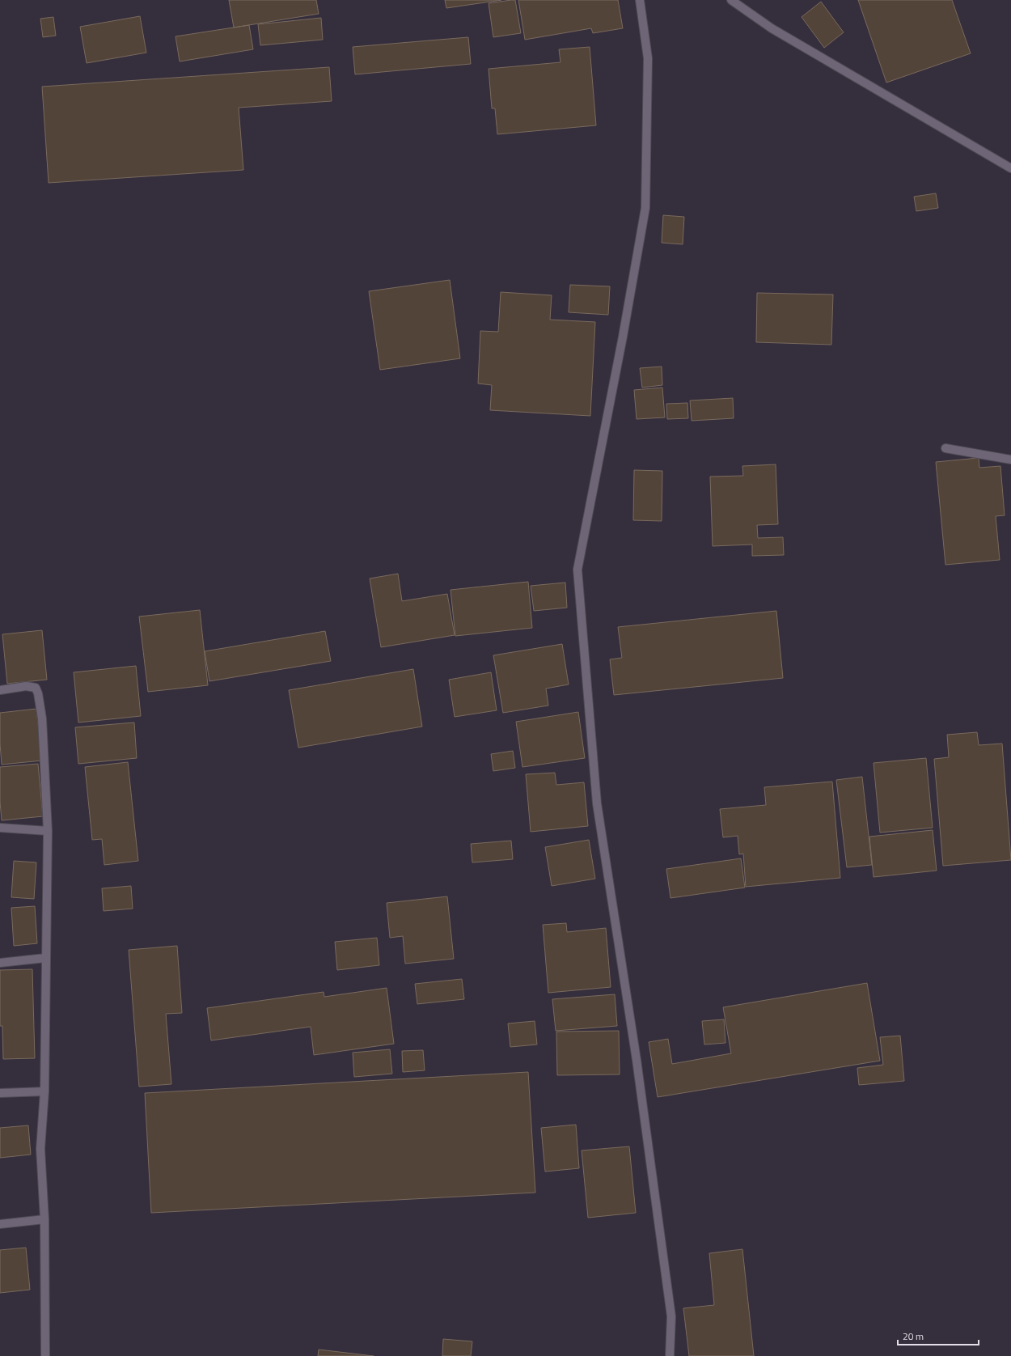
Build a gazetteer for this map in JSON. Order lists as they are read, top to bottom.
{
  "scale_bar": "20 m"
}
